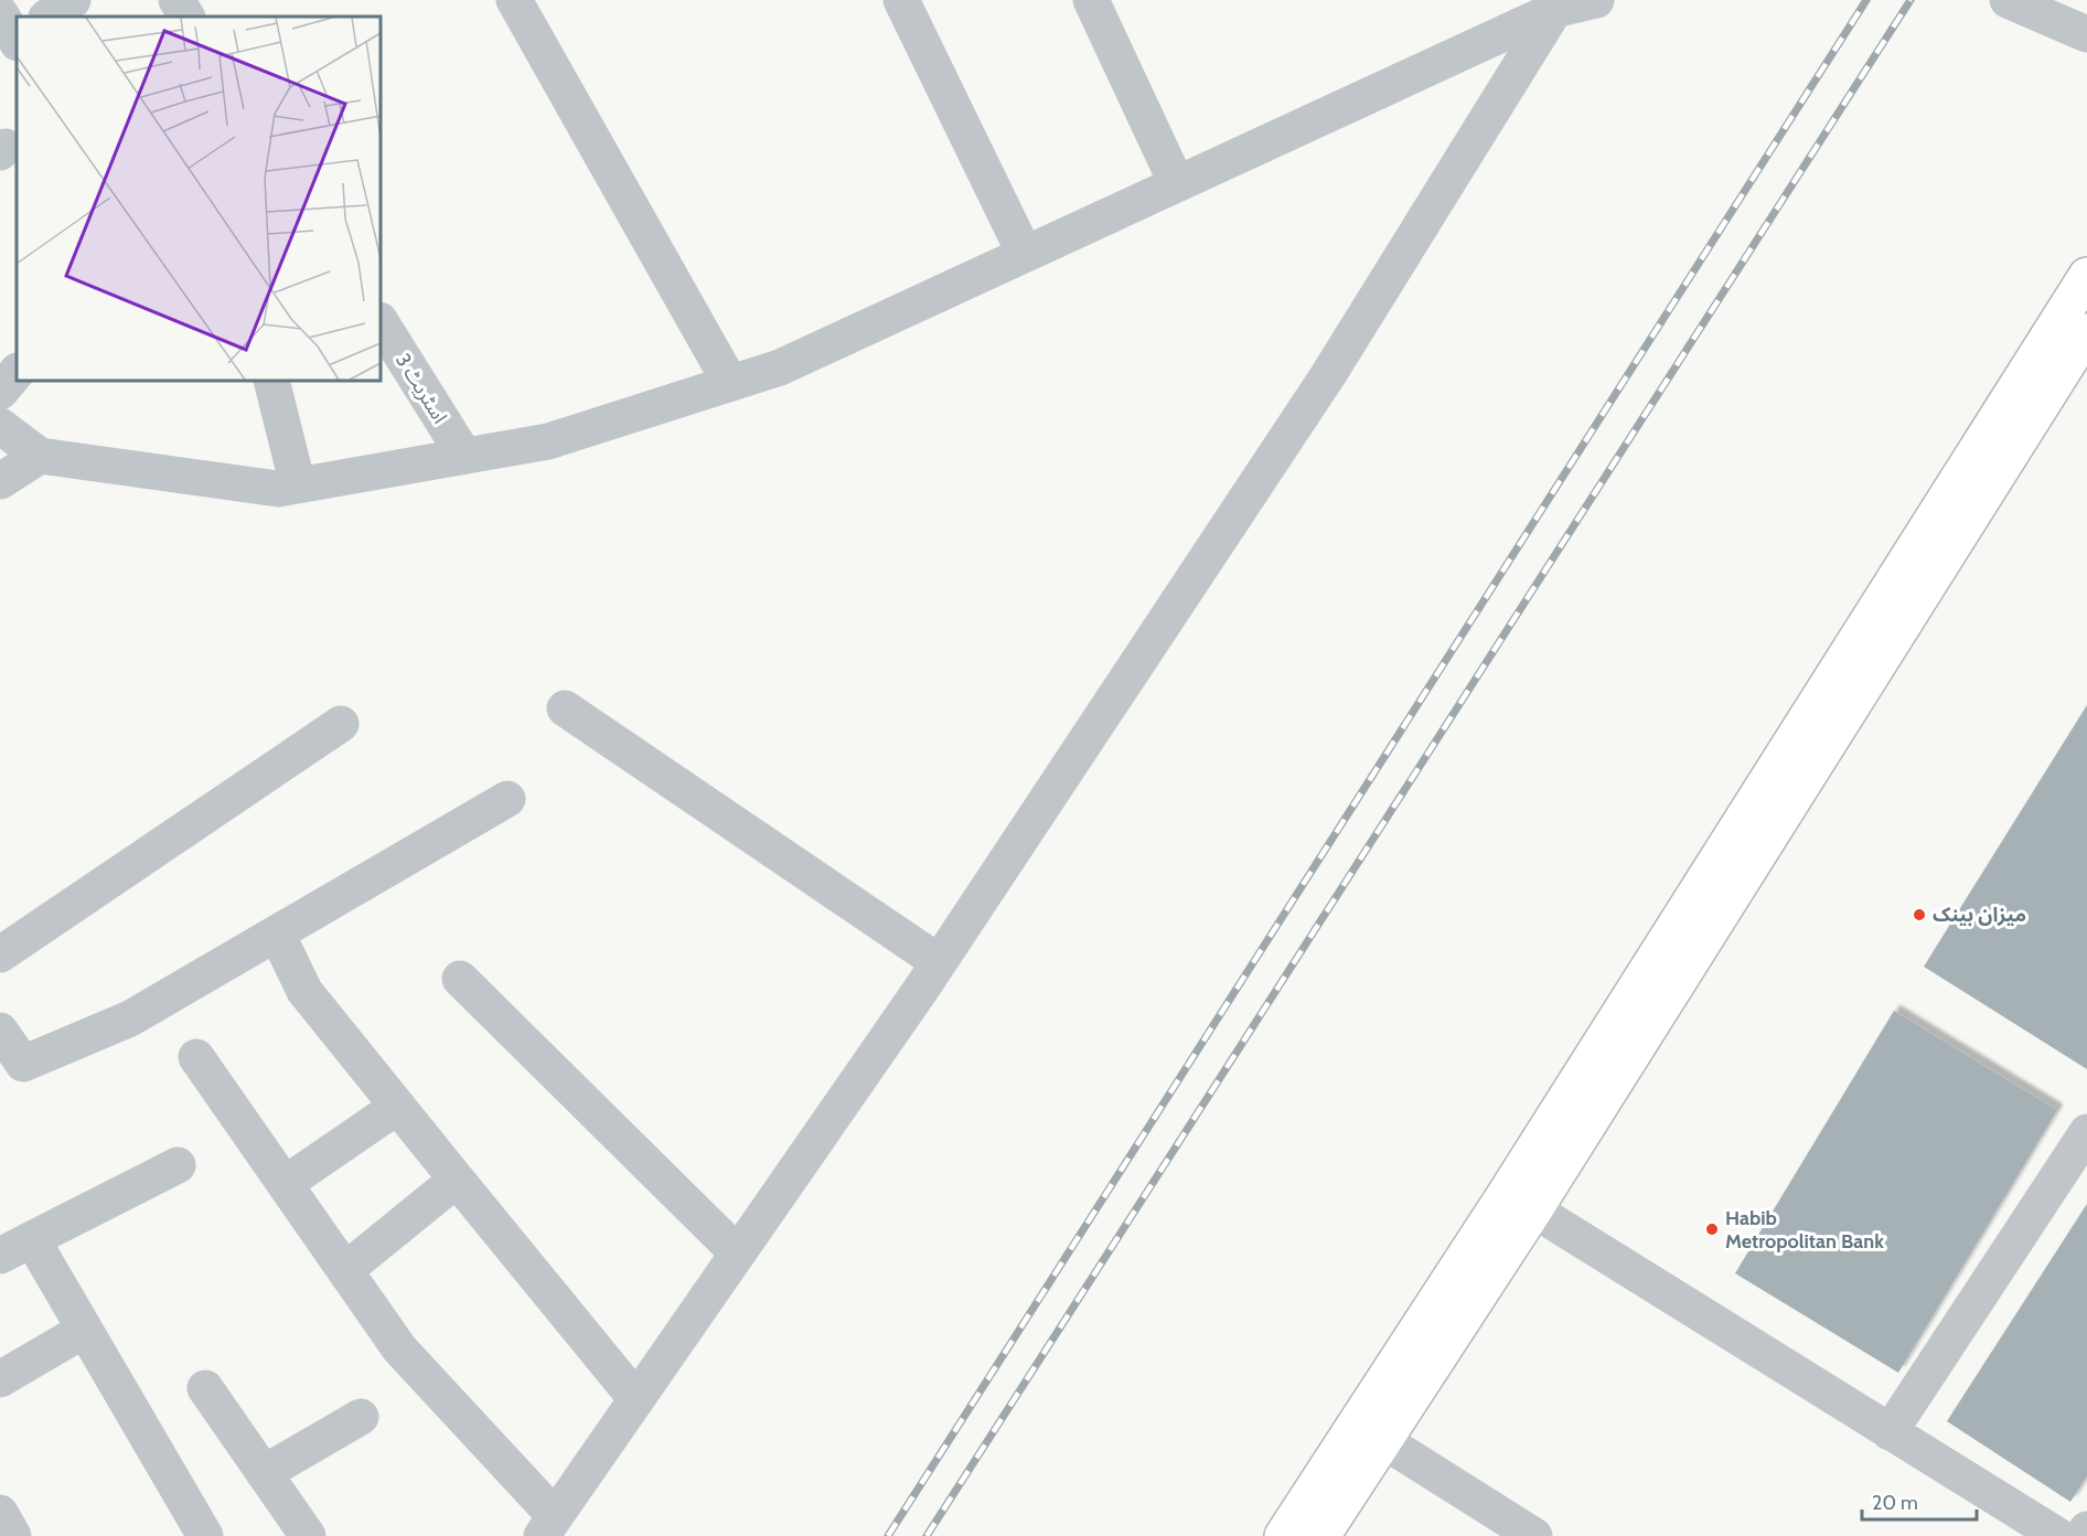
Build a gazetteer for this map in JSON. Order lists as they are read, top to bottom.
{
  "streets": {
    "street": ["اسٹریٹ 3"]
  },
  "places": ["میزان بینک", "Habib Metropolitan Bank"],
  "scale_bar": "20 m"
}
